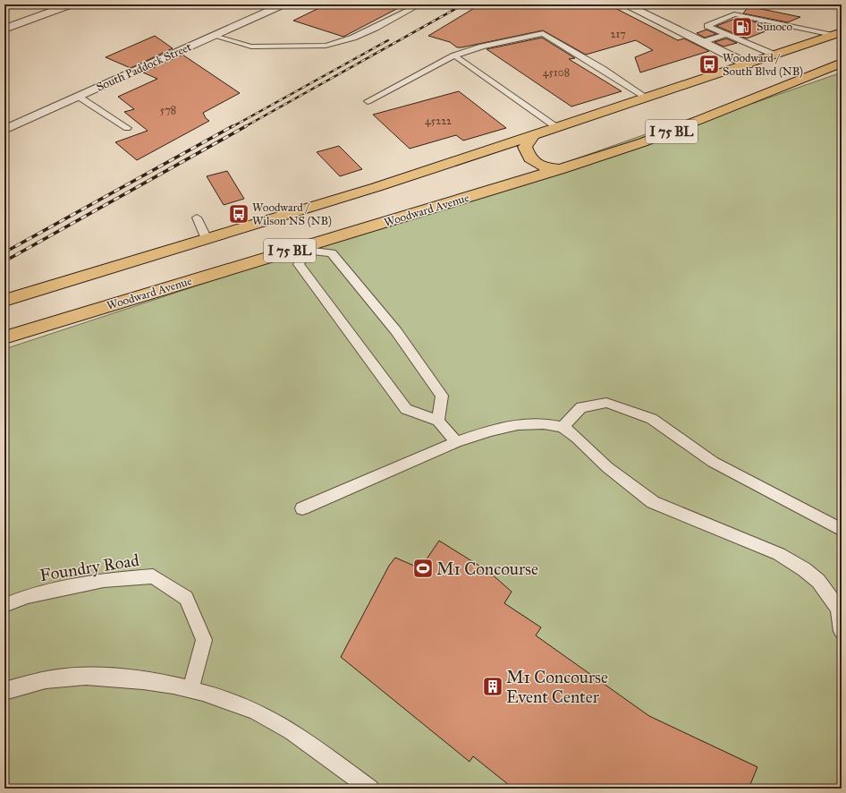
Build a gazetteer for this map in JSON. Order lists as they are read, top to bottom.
{
  "streets": {
    "main road": ["I 75 BL", "Woodward Avenue"],
    "street": ["South Paddock Street"],
    "lane": ["Foundry Road"]
  },
  "places": {
    "fuel station": ["Sunoco"],
    "bus stop": ["Woodward / South Blvd (NB)", "Woodward / Wilson NS (NB)"],
    "sports": ["M1 Concourse"],
    "building": ["M1 Concourse Event Center"]
  },
  "house_numbers": [
    "217",
    "45108",
    "578",
    "45222"
  ]
}
